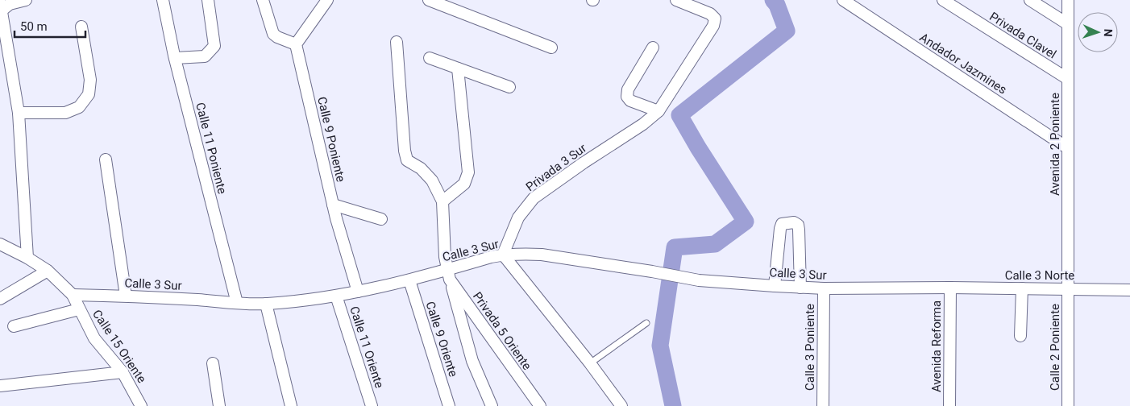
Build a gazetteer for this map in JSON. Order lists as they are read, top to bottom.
{
  "streets": {
    "street": [
      "Privada Clavel",
      "Andador Jazmines",
      "Calle 9 Poniente",
      "Avenida 2 Poniente",
      "Calle 11 Poniente",
      "Privada 3 Sur",
      "Calle 3 Sur",
      "Calle 3 Norte",
      "Privada 5 Oriente",
      "Calle 9 Oriente",
      "Calle 15 Oriente",
      "Avenida Reforma",
      "Calle 11 Oriente",
      "Calle 3 Poniente",
      "Calle 2 Poniente"
    ]
  },
  "crossings": [
    ["Privada Clavel", "Avenida 2 Poniente"],
    ["Andador Jazmines", "Avenida 2 Poniente"],
    ["Calle 9 Poniente", "Calle 3 Sur"],
    ["Avenida 2 Poniente", "Calle 3 Norte"],
    ["Avenida 2 Poniente", "Calle 2 Poniente"],
    ["Calle 11 Poniente", "Calle 3 Sur"],
    ["Privada 3 Sur", "Calle 3 Sur"],
    ["Calle 3 Sur", "Calle 3 Norte"],
    ["Calle 3 Sur", "Privada 5 Oriente"],
    ["Calle 3 Sur", "Calle 9 Oriente"],
    ["Calle 3 Sur", "Calle 15 Oriente"],
    ["Calle 3 Sur", "Avenida Reforma"],
    ["Calle 3 Sur", "Calle 11 Oriente"],
    ["Calle 3 Sur", "Calle 3 Poniente"],
    ["Calle 3 Norte", "Avenida Reforma"],
    ["Calle 3 Norte", "Calle 2 Poniente"]
  ],
  "scale_bar": "50 m",
  "north": "right"
}
